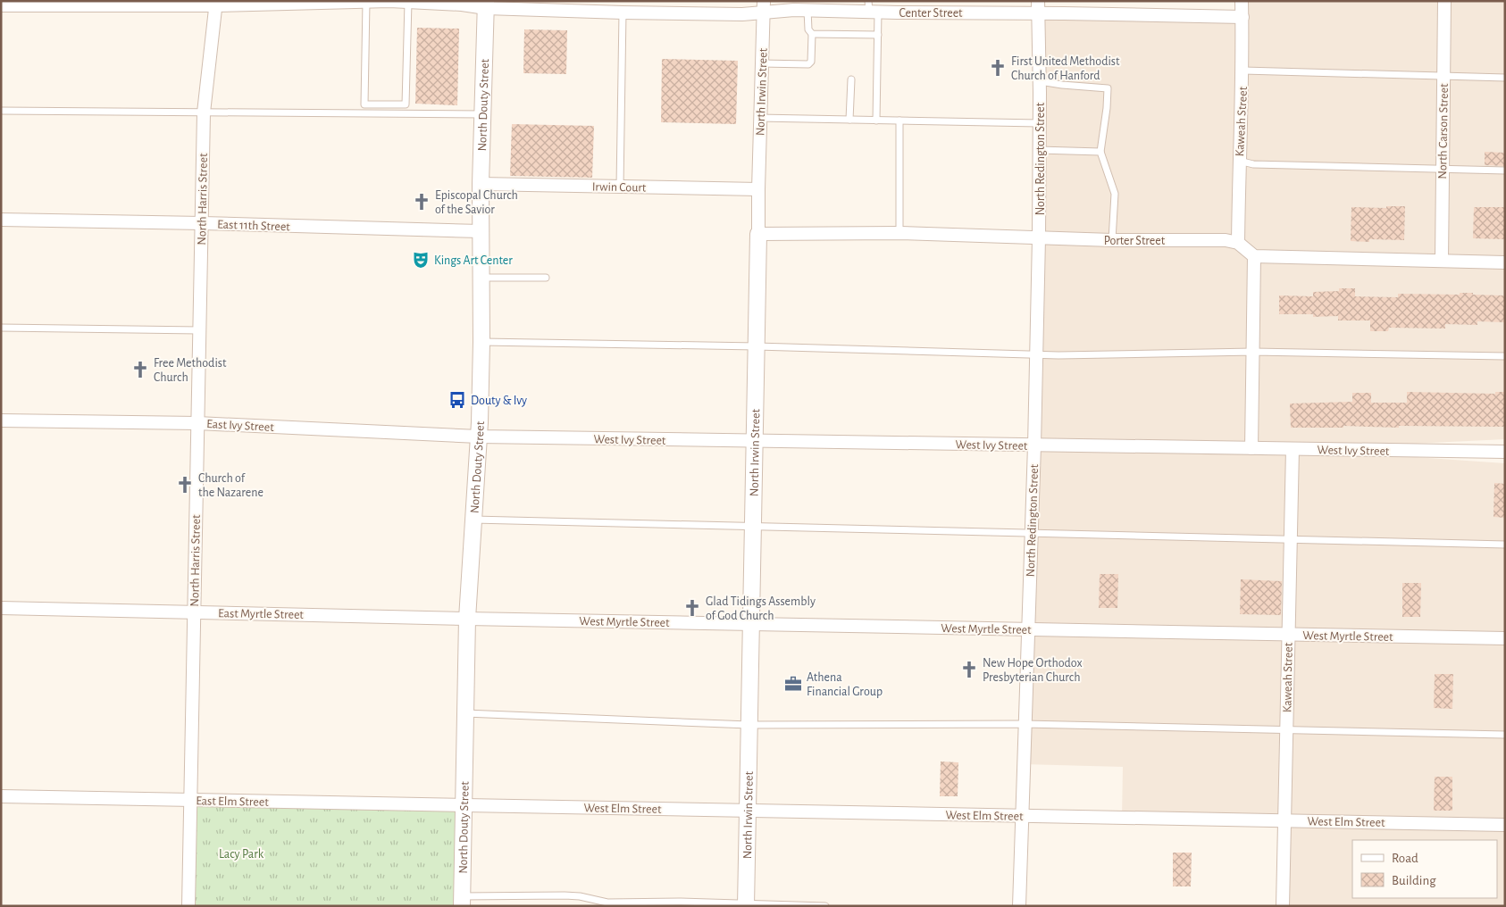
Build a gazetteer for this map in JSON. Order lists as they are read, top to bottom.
{
  "streets": {
    "street": [
      "Center Street",
      "North Irwin Street",
      "North Douty Street",
      "Kaweah Street",
      "North Carson Street",
      "North Redington Street",
      "Irwin Court",
      "North Harris Street",
      "East 11th Street",
      "Porter Street",
      "East Ivy Street",
      "West Ivy Street",
      "East Myrtle Street",
      "West Myrtle Street",
      "East Elm Street",
      "West Elm Street"
    ]
  },
  "crossings": [
    ["Center Street", "North Irwin Street"],
    ["Center Street", "North Douty Street"],
    ["Center Street", "Kaweah Street"],
    ["Center Street", "North Redington Street"],
    ["Center Street", "North Harris Street"],
    ["North Irwin Street", "Irwin Court"],
    ["North Irwin Street", "Porter Street"],
    ["North Irwin Street", "West Ivy Street"],
    ["North Irwin Street", "West Myrtle Street"],
    ["North Irwin Street", "West Elm Street"],
    ["North Douty Street", "Irwin Court"],
    ["North Douty Street", "East 11th Street"],
    ["North Douty Street", "East Ivy Street"],
    ["North Douty Street", "West Ivy Street"],
    ["North Douty Street", "East Myrtle Street"],
    ["North Douty Street", "West Myrtle Street"],
    ["North Douty Street", "East Elm Street"],
    ["North Douty Street", "West Elm Street"],
    ["Kaweah Street", "Porter Street"],
    ["Kaweah Street", "West Ivy Street"],
    ["Kaweah Street", "West Myrtle Street"],
    ["Kaweah Street", "West Elm Street"],
    ["North Redington Street", "Porter Street"],
    ["North Redington Street", "West Ivy Street"],
    ["North Redington Street", "West Myrtle Street"],
    ["North Redington Street", "West Elm Street"],
    ["North Harris Street", "East 11th Street"],
    ["North Harris Street", "East Ivy Street"],
    ["North Harris Street", "East Myrtle Street"],
    ["North Harris Street", "East Elm Street"],
    ["East Ivy Street", "West Ivy Street"],
    ["East Myrtle Street", "West Myrtle Street"],
    ["East Elm Street", "West Elm Street"]
  ],
  "parks": ["Lacy Park"],
  "places": {
    "church": [
      "First United Methodist Church of Hanford",
      "Episcopal Church of the Savior",
      "Free Methodist Church",
      "Church of the Nazarene",
      "Glad Tidings Assembly of God Church",
      "New Hope Orthodox Presbyterian Church"
    ],
    "theatre": ["Kings Art Center"],
    "bus stop": ["Douty & Ivy"],
    "office": ["Athena Financial Group"]
  },
  "legend": ["Road", "Building"]
}
